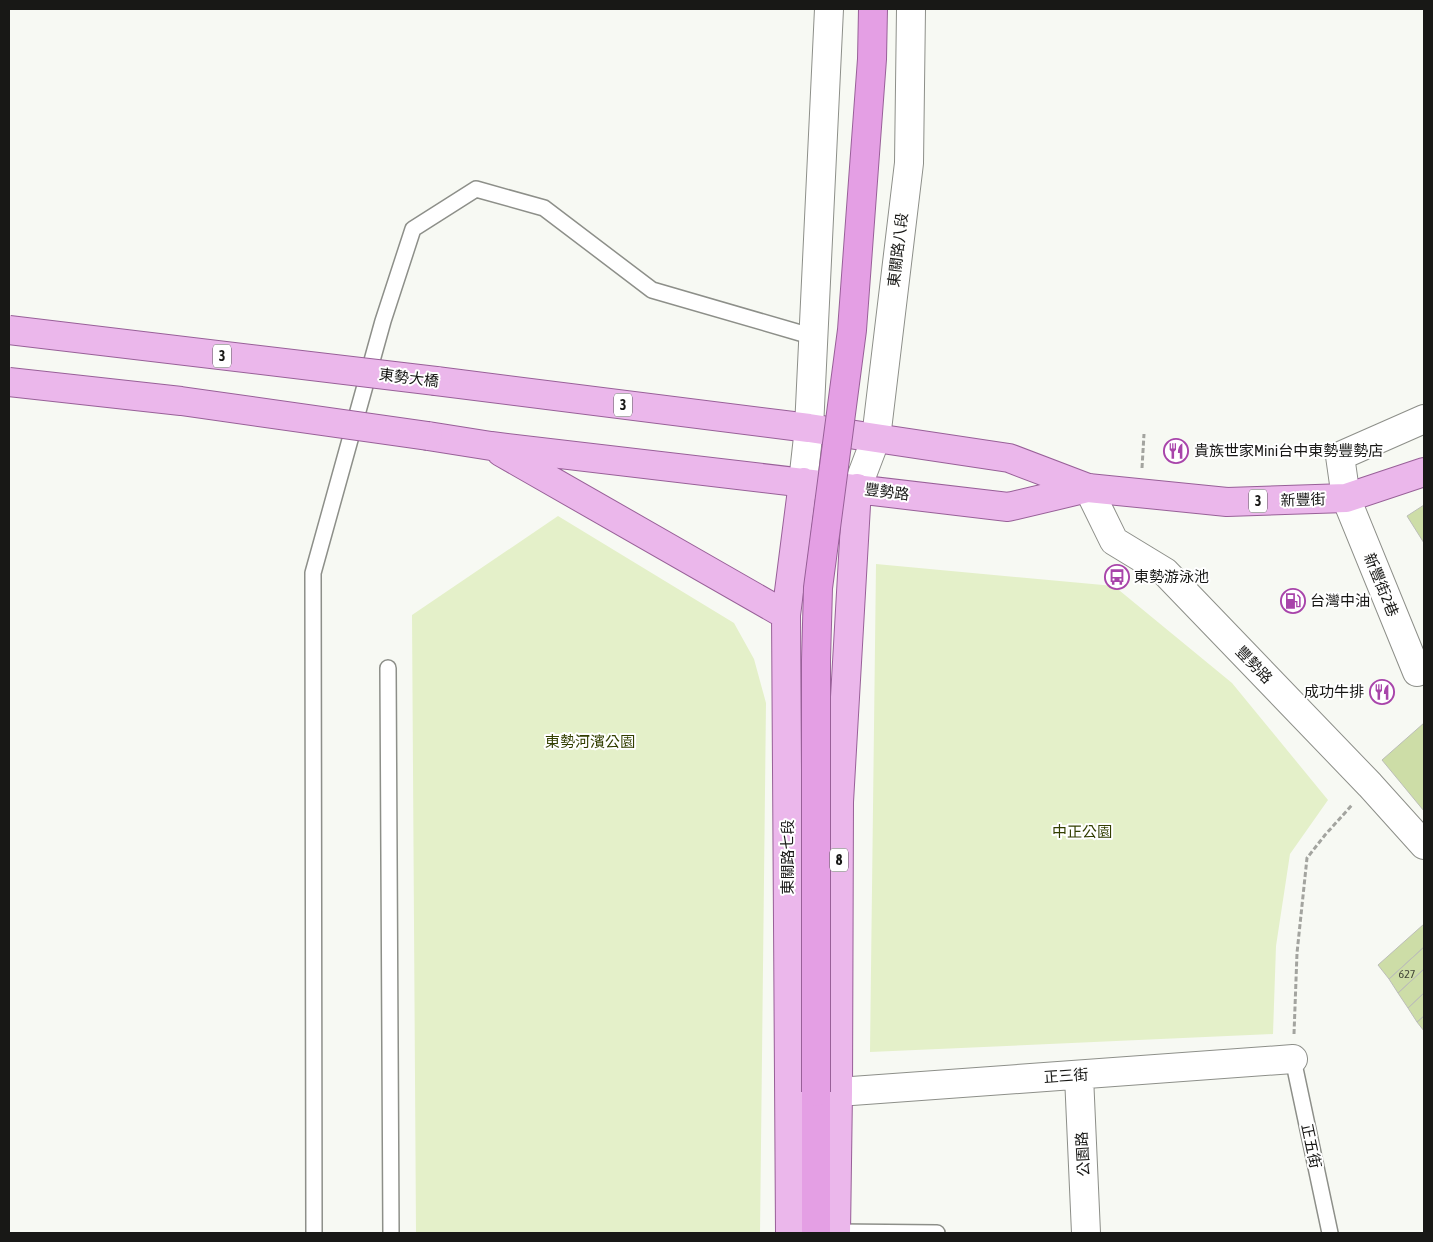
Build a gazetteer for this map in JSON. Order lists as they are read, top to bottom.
{
  "streets": {
    "main road": [
      "3",
      "東勢大橋",
      "豐勢路",
      "新豐街",
      "東關路七段",
      "8"
    ],
    "street": [
      "東關路八段",
      "新豐街2巷",
      "正三街",
      "公園路"
    ],
    "lane": ["正五街"]
  },
  "crossings": [
    ["東關路八段", "3"],
    ["東關路八段", "豐勢路"],
    ["東關路八段", "8"],
    ["3", "東勢大橋"],
    ["3", "豐勢路"],
    ["3", "新豐街"],
    ["3", "東關路七段"],
    ["豐勢路", "新豐街"],
    ["豐勢路", "東關路七段"],
    ["豐勢路", "8"],
    ["新豐街", "新豐街2巷"],
    ["8", "正三街"],
    ["正三街", "正五街"],
    ["正三街", "公園路"]
  ],
  "parks": ["東勢河濱公園", "中正公園"],
  "places": {
    "restaurant": ["貴族世家Mini台中東勢豐勢店", "成功牛排"],
    "bus stop": ["東勢游泳池"],
    "fuel station": ["台灣中油"]
  },
  "house_numbers": ["627"]
}
